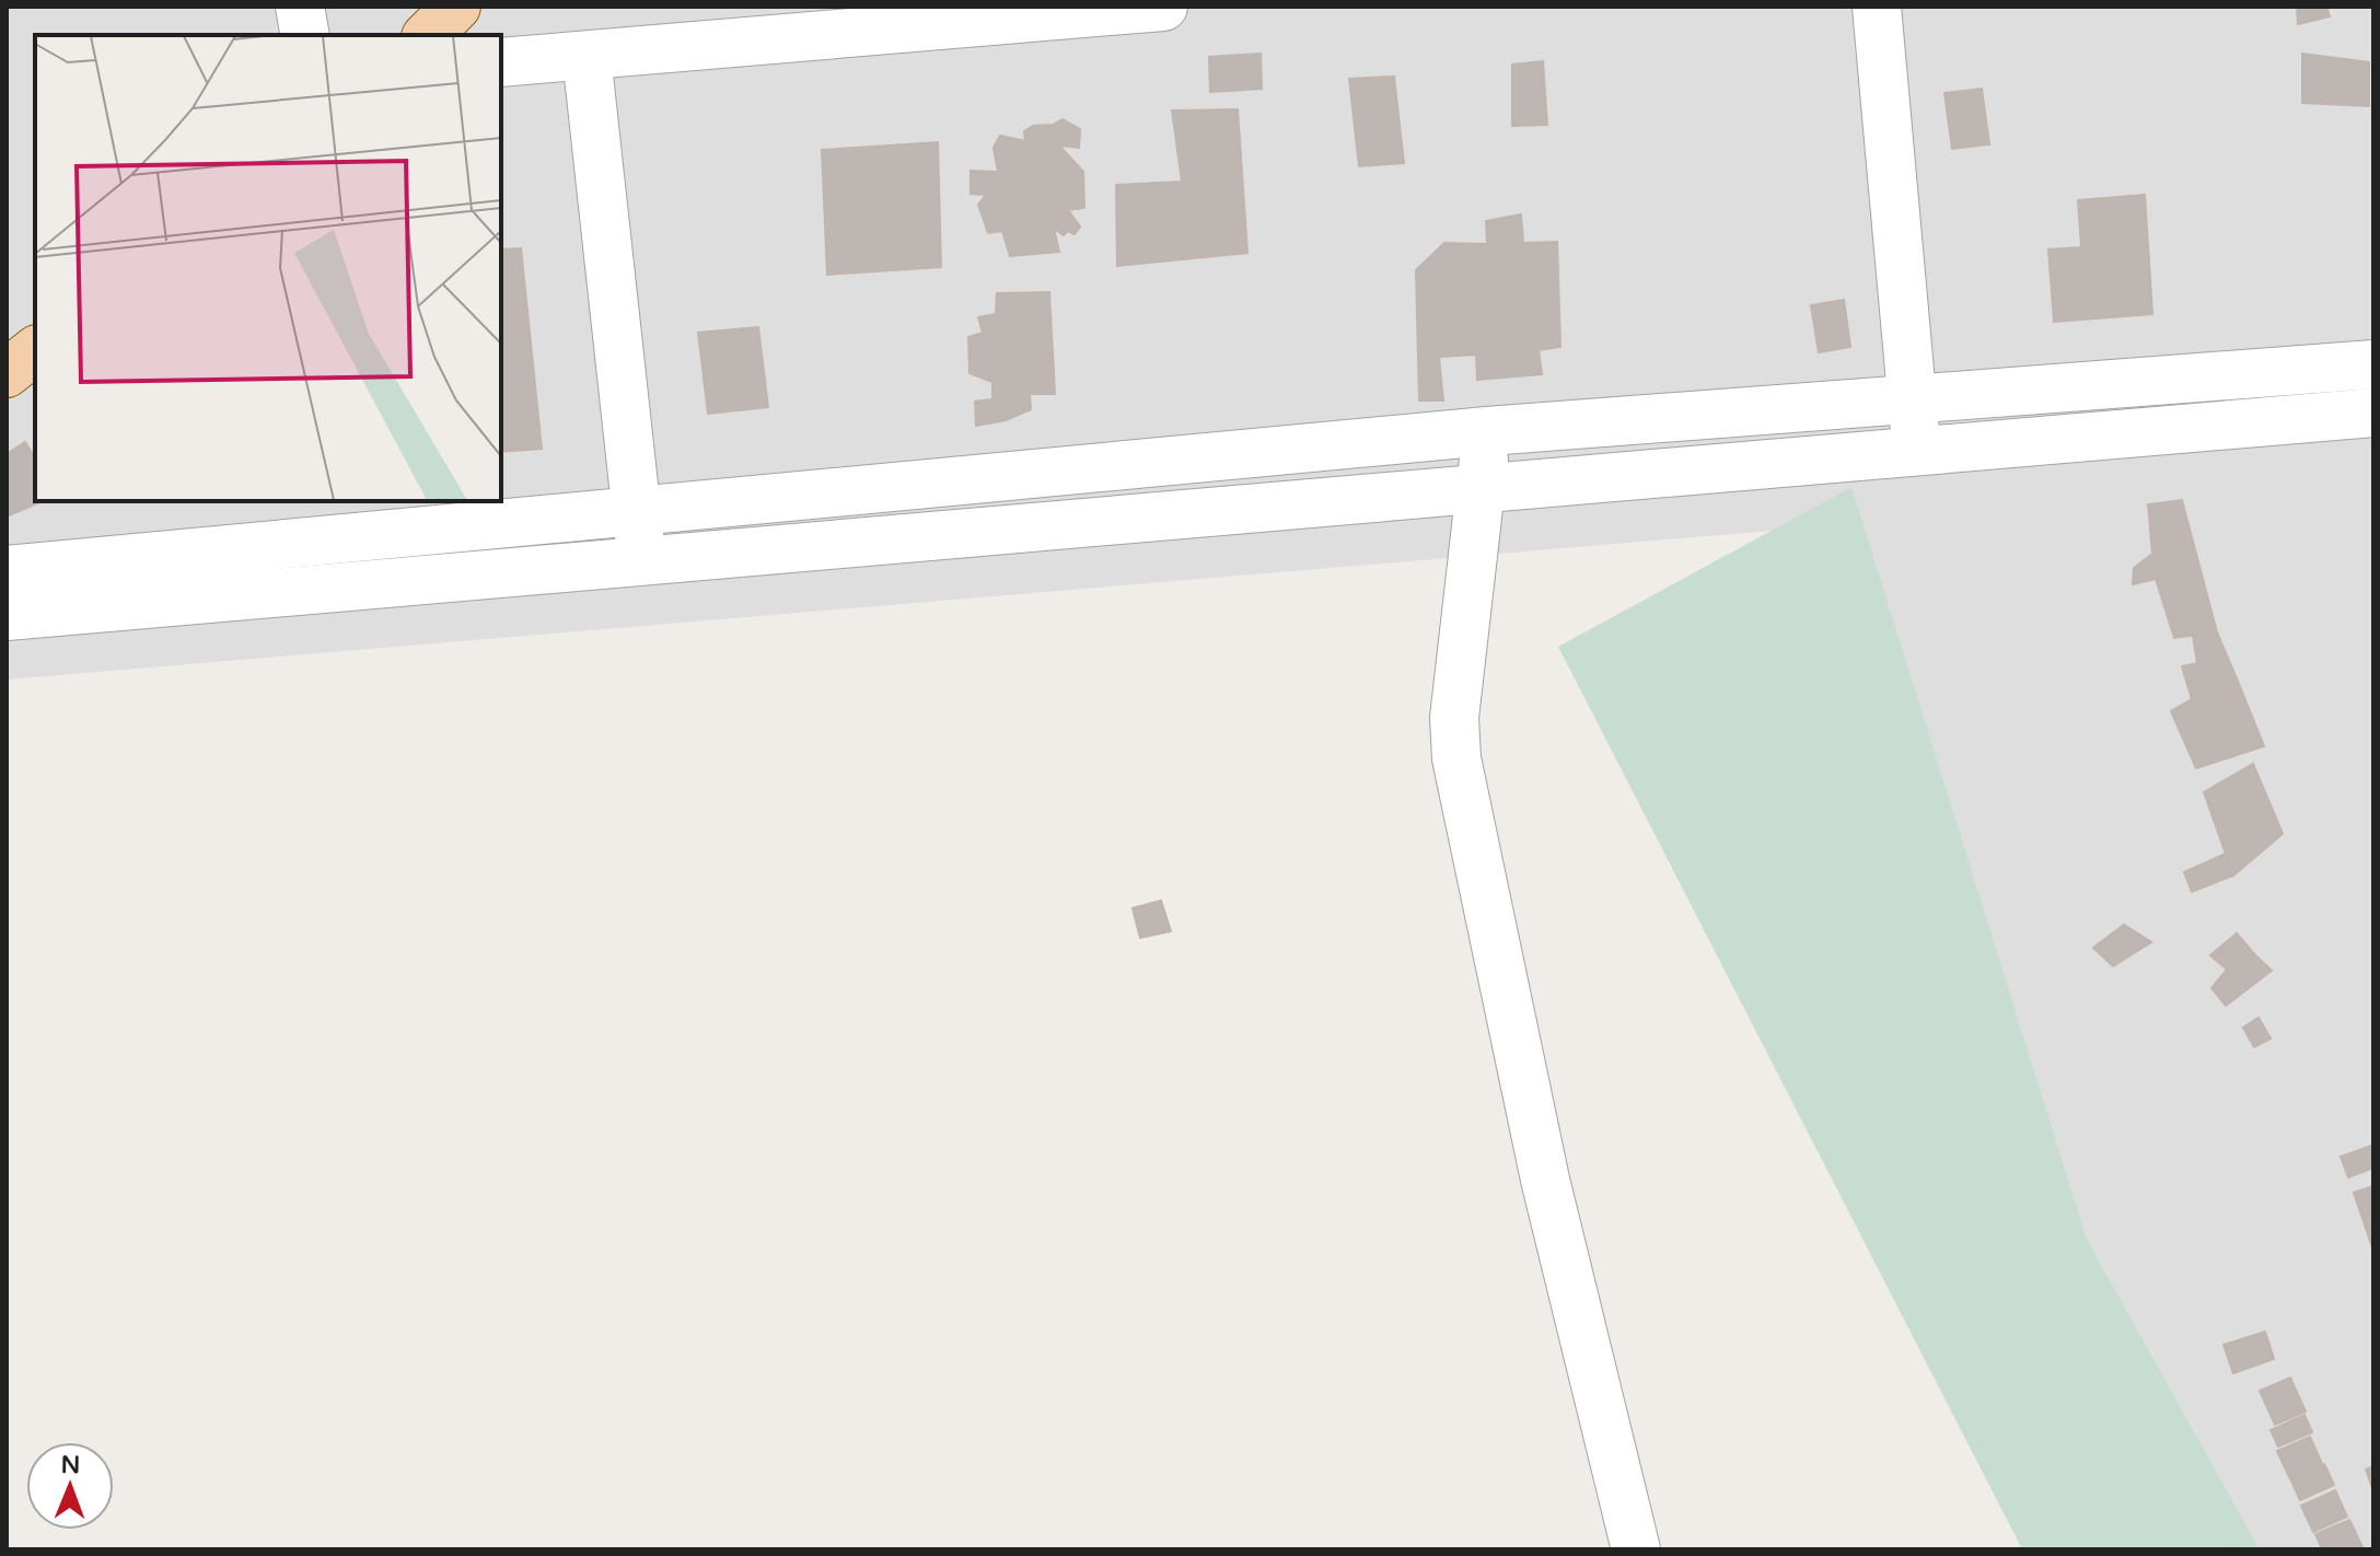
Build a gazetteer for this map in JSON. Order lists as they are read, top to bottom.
{
  "north": "top"
}
